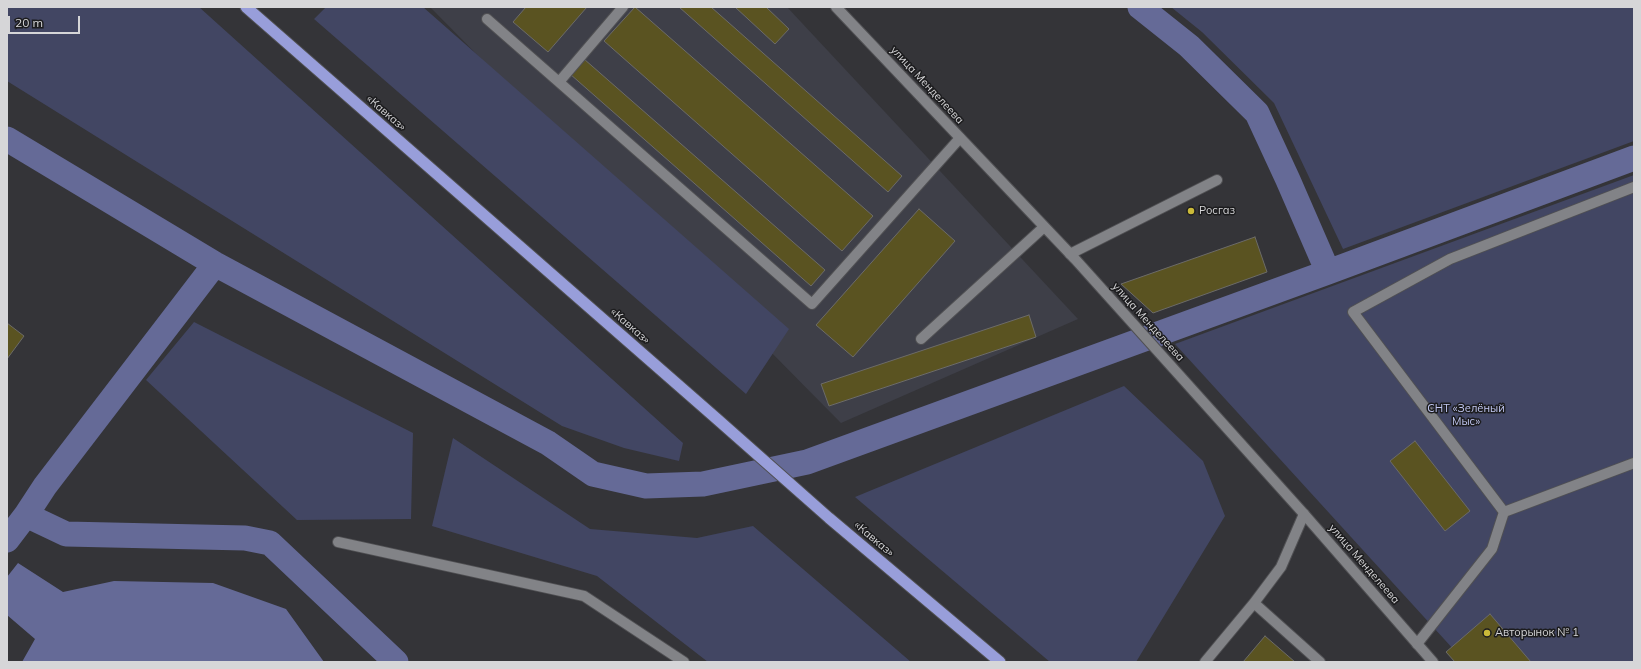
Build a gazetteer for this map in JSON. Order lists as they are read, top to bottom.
{
  "streets": {
    "highway": ["«Кавказ»"],
    "main road": ["улица Менделеева"]
  },
  "parks": ["СНТ «Зелёный Мыс»"],
  "places": ["Росгаз", "Авторынок № 1"],
  "scale_bar": "20 m"
}
